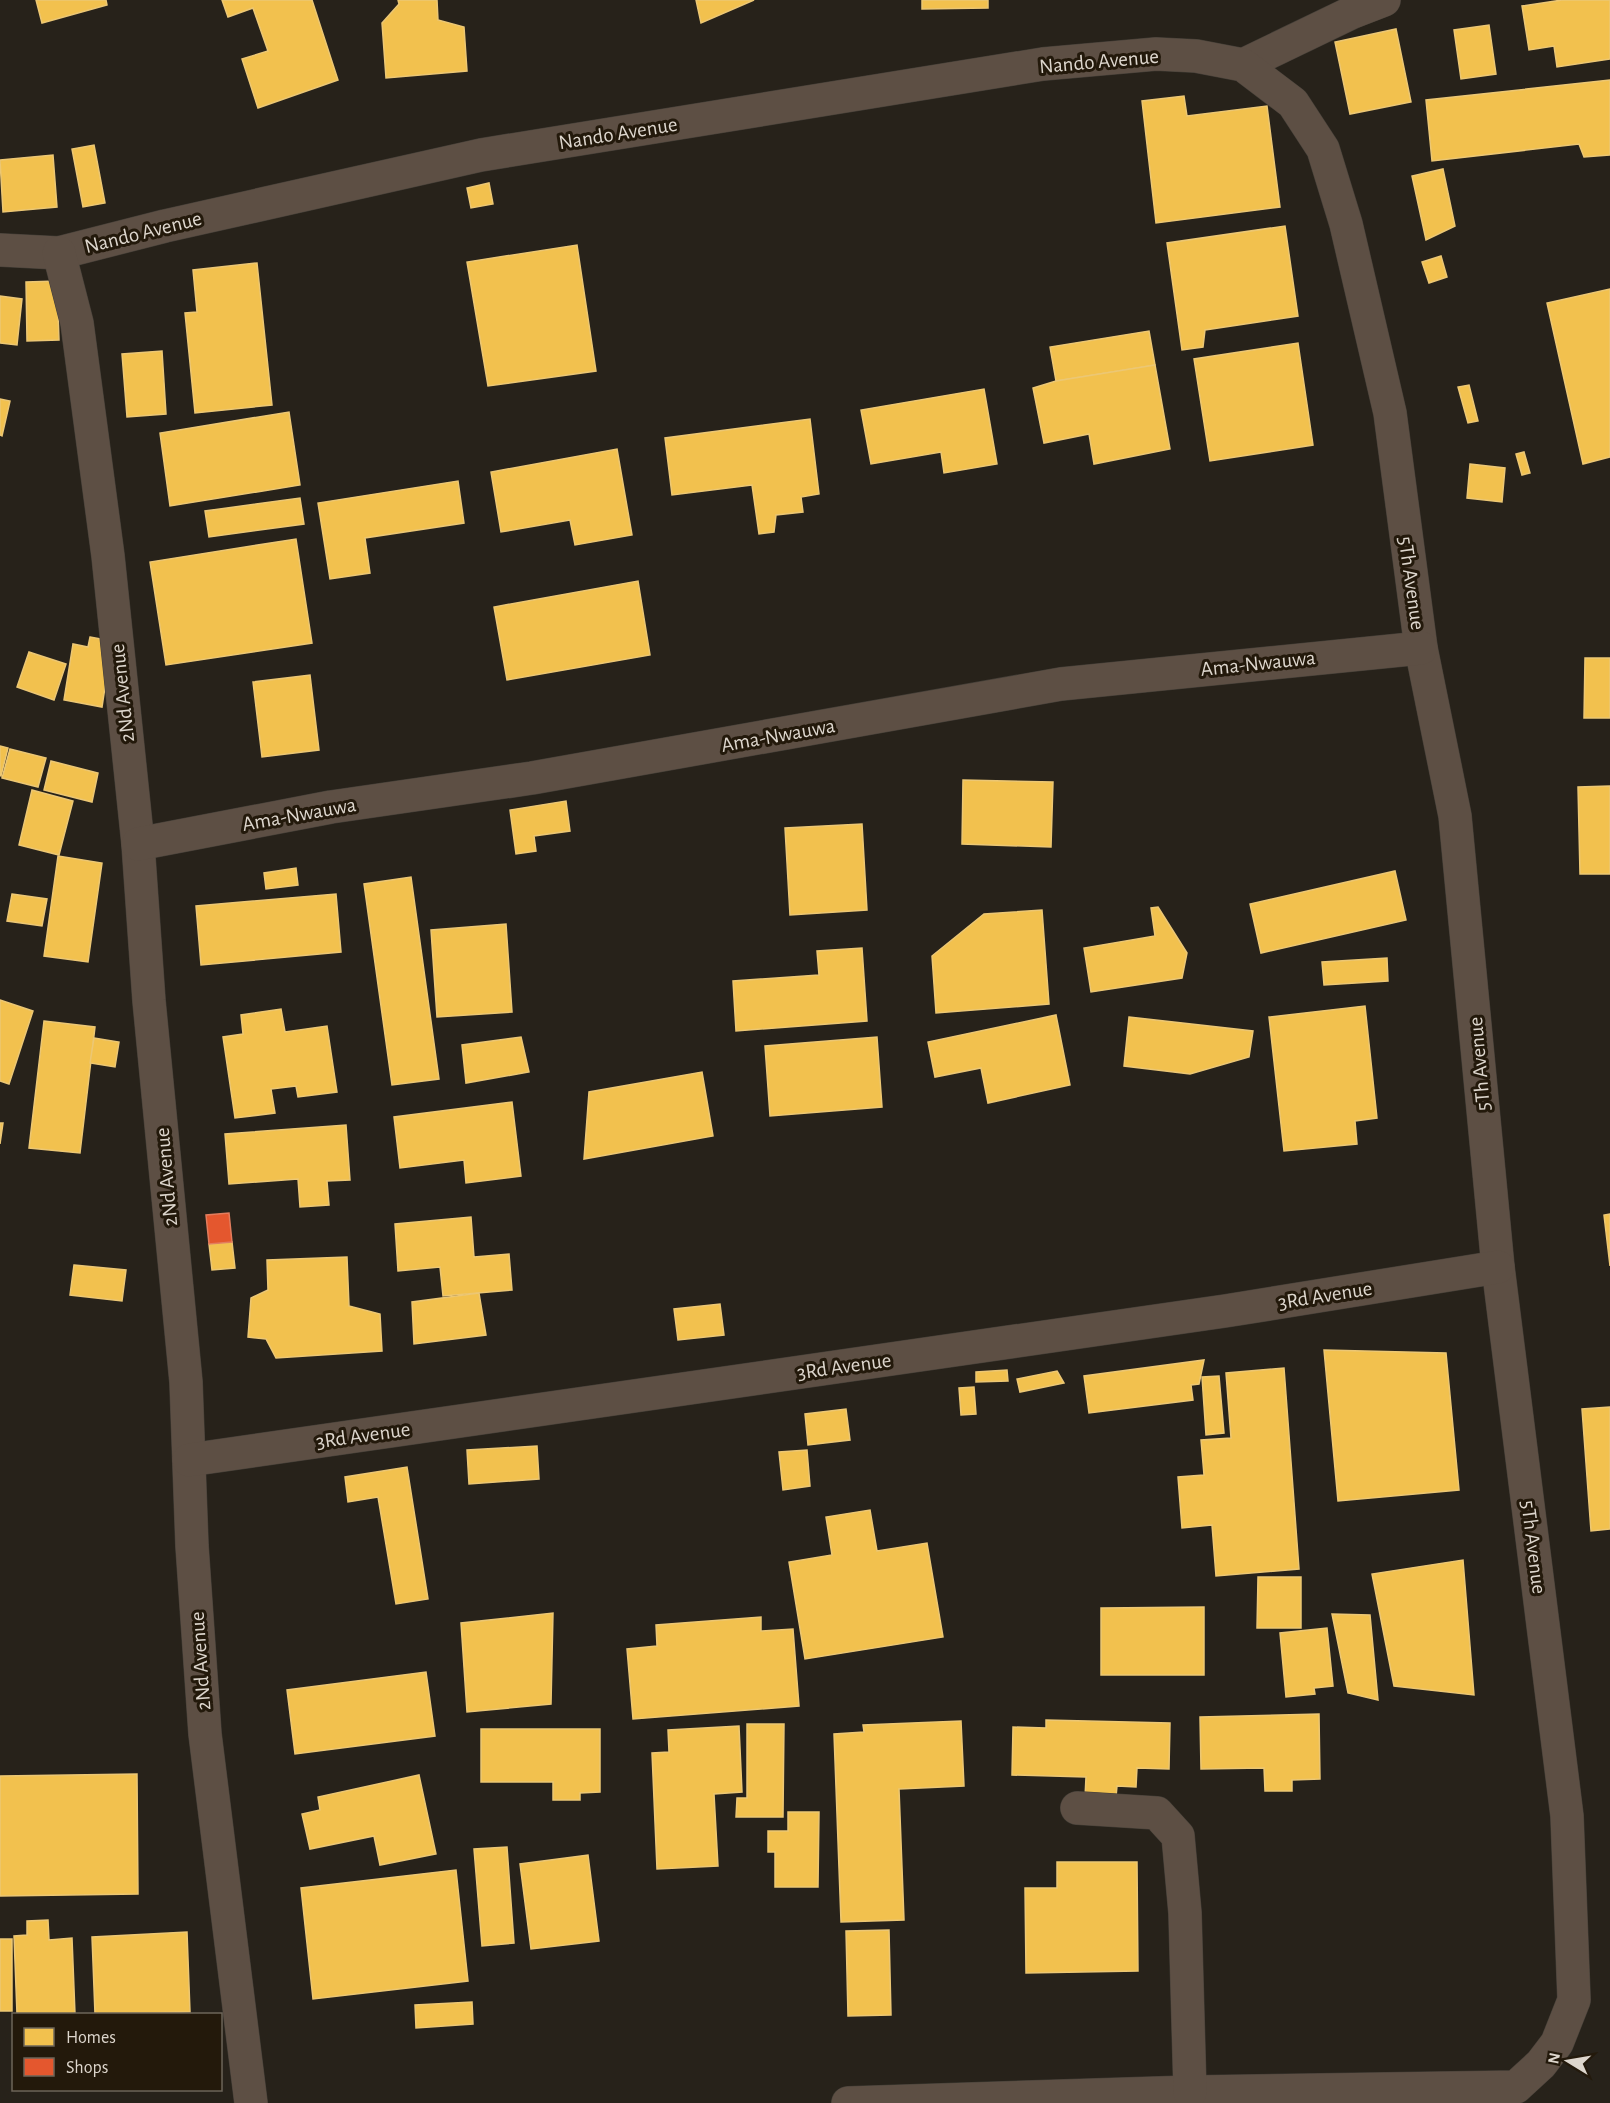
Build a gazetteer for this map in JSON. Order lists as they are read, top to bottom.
{
  "streets": {
    "street": [
      "Nando Avenue",
      "5Th Avenue",
      "Ama-Nwauwa",
      "2Nd Avenue",
      "3Rd Avenue"
    ]
  },
  "crossings": [
    ["Nando Avenue", "5Th Avenue"],
    ["Nando Avenue", "2Nd Avenue"],
    ["5Th Avenue", "Ama-Nwauwa"],
    ["5Th Avenue", "3Rd Avenue"],
    ["Ama-Nwauwa", "2Nd Avenue"],
    ["2Nd Avenue", "3Rd Avenue"]
  ],
  "legend": ["Homes", "Shops"],
  "north": "left"
}
